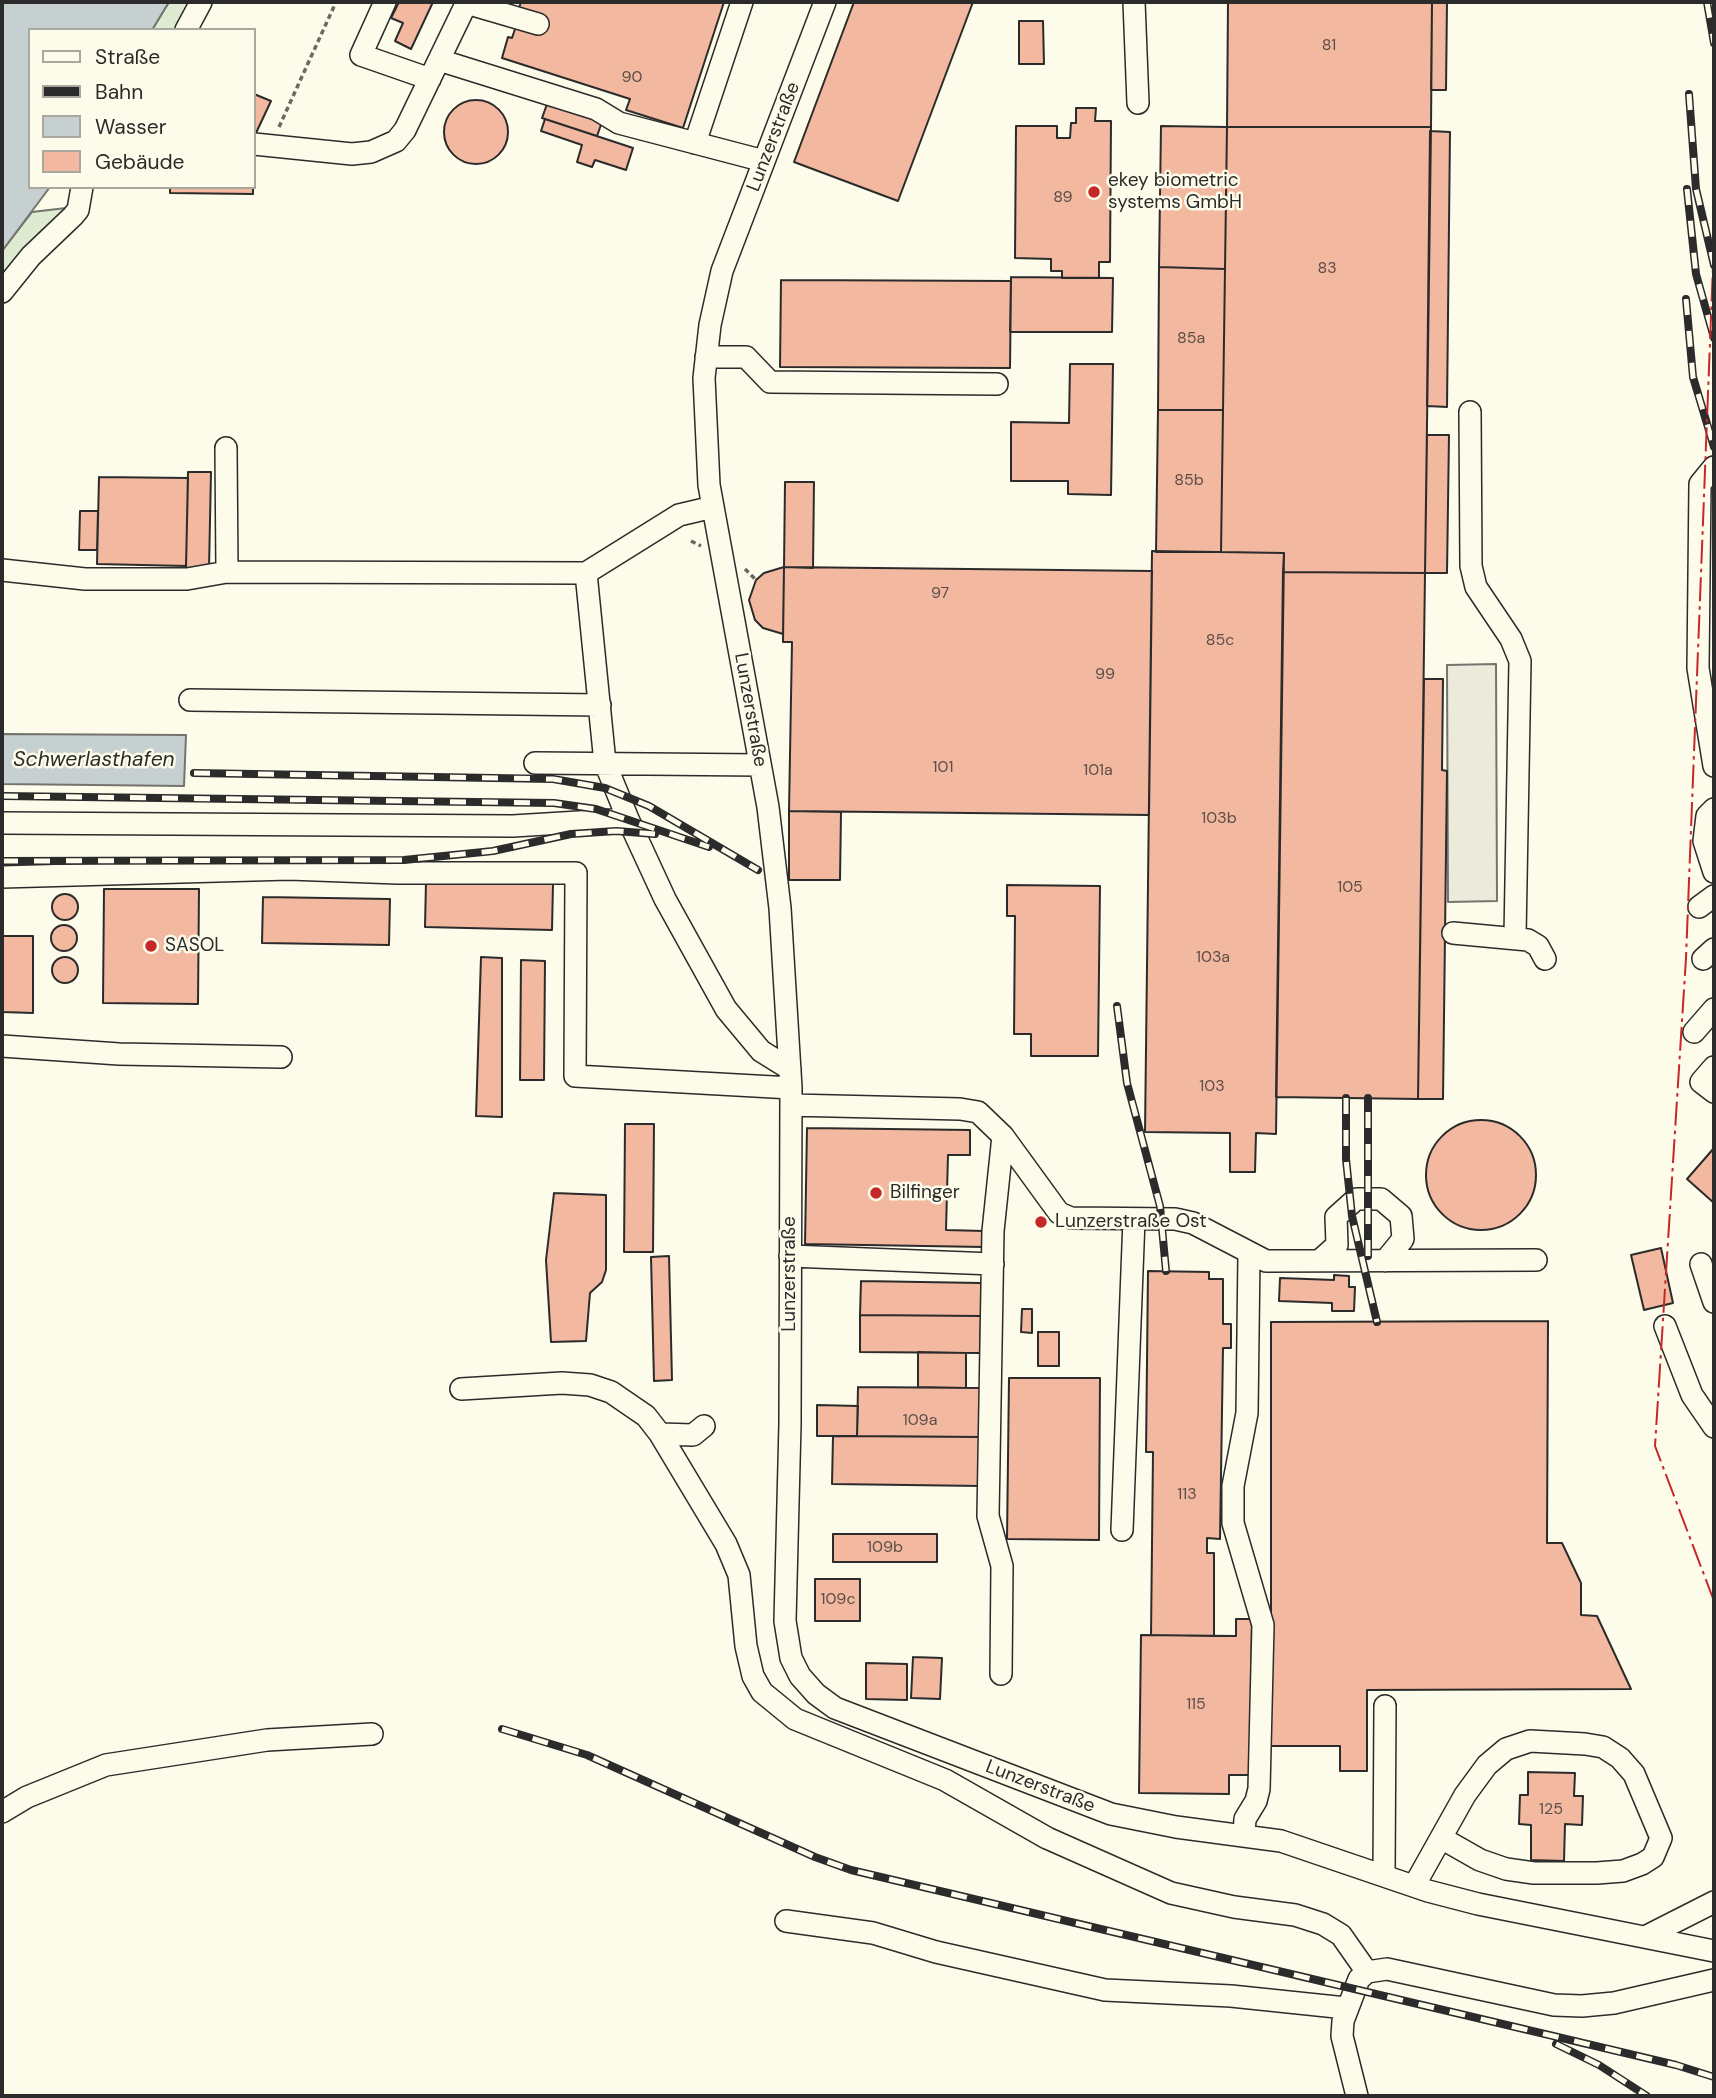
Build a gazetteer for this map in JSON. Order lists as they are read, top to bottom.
{
  "streets": {
    "street": ["Lunzerstraße"]
  },
  "water": ["Schwerlasthafen"],
  "places": [
    "ekey biometric systems GmbH",
    "SASOL",
    "Bilfinger",
    "Lunzerstraße Ost"
  ],
  "house_numbers": [
    "81",
    "90",
    "89",
    "83",
    "85a",
    "85b",
    "97",
    "85c",
    "99",
    "101",
    "101a",
    "103b",
    "105",
    "103a",
    "103",
    "109a",
    "113",
    "109b",
    "109c",
    "115",
    "125"
  ],
  "legend": [
    "Straße",
    "Bahn",
    "Wasser",
    "Gebäude"
  ]
}
